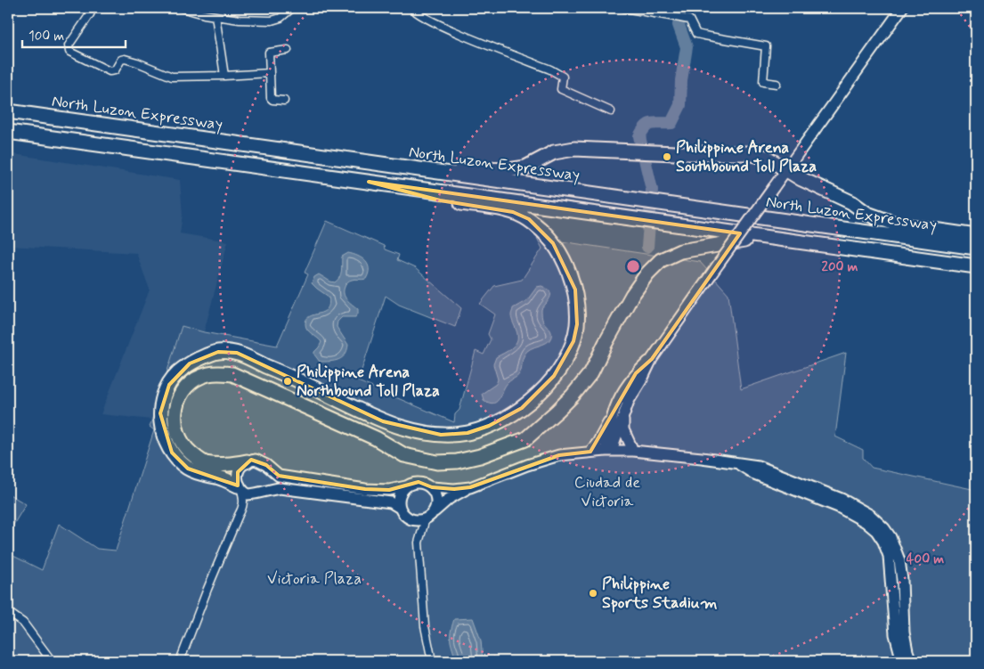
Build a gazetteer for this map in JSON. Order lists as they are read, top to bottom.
{
  "streets": {
    "highway": ["North Luzon Expressway"]
  },
  "parks": ["Ciudad de Victoria", "Victoria Plaza"],
  "places": ["Philippine Arena Southbound Toll Plaza", "Philippine Arena Northbound Toll Plaza", "Philippine Sports Stadium"],
  "scale_bar": "100 m",
  "rings": ["200 m", "400 m"]
}
